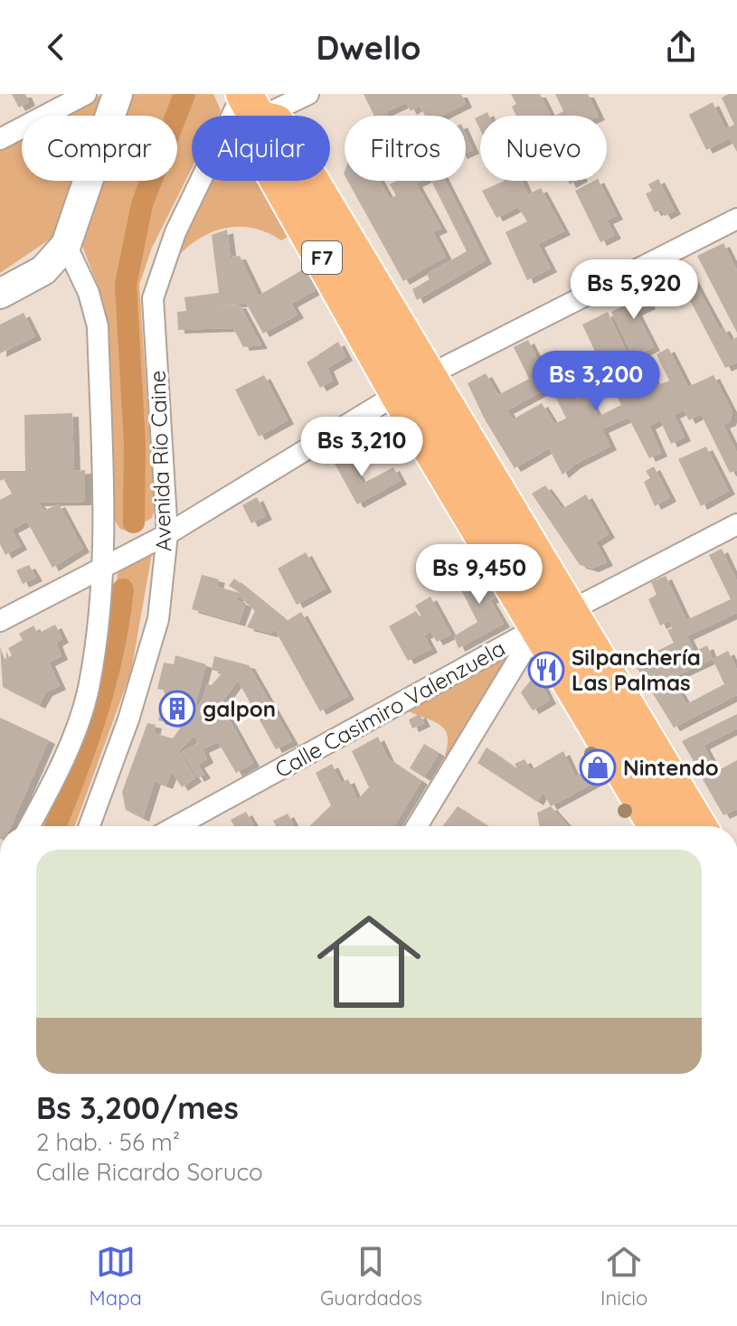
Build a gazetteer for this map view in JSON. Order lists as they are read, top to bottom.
{
  "streets": {
    "highway": ["F7"],
    "street": ["Avenida Río Caine", "Calle Casimiro Valenzuela"]
  },
  "crossings": [
    ["F7", "Avenida Río Caine"],
    ["F7", "Calle Casimiro Valenzuela"]
  ],
  "places": {
    "restaurant": ["Silpanchería Las Palmas"],
    "building": ["galpon"],
    "shop": ["Nintendo"]
  },
  "page": {
    "header": "Dwello",
    "chip": [
      "Comprar",
      "Alquilar",
      "Filtros",
      "Nuevo"
    ],
    "price": [
      "Bs 5,920",
      "Bs 3,200",
      "Bs 3,210",
      "Bs 9,450"
    ],
    "list": [
      {
        "name": "Bs 3,200/mes",
        "note": "2 hab. · 56 m² · Calle Ricardo Soruco"
      }
    ],
    "tabs": ["Mapa", "Guardados", "Inicio"]
  }
}
